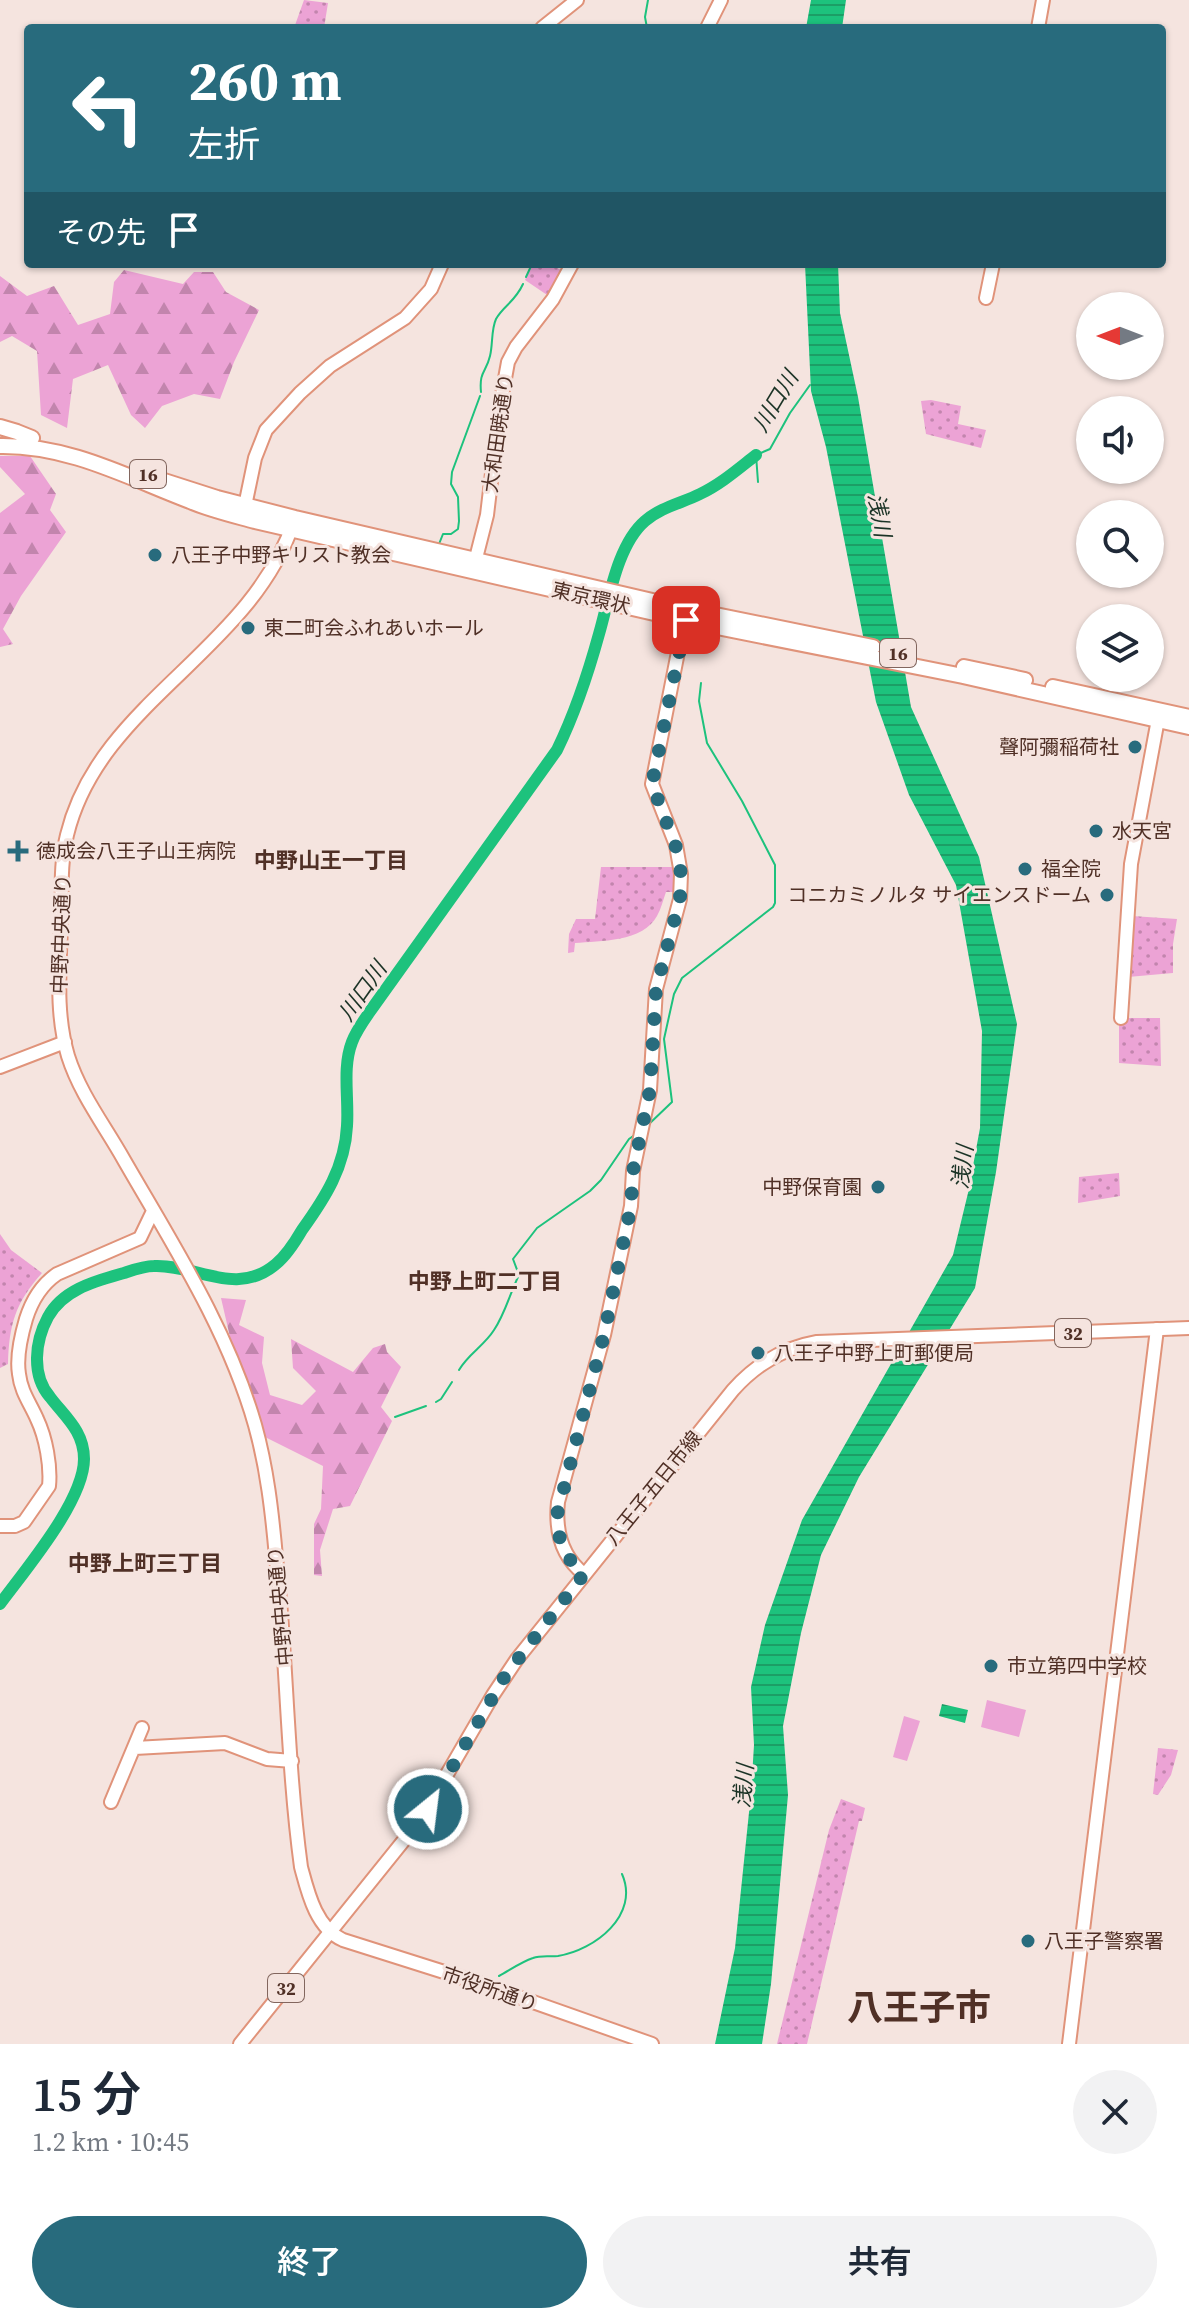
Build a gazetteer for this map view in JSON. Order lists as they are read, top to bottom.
{
  "streets": {
    "highway": ["16", "東京環状"],
    "street": [
      "大和田暁通り",
      "中野中央通り",
      "32",
      "八王子五日市線",
      "市役所通り"
    ]
  },
  "crossings": [
    ["大和田暁通り", "東京環状"],
    ["東京環状", "中野中央通り"],
    ["中野中央通り", "八王子五日市線"],
    ["中野中央通り", "市役所通り"],
    ["八王子五日市線", "市役所通り"]
  ],
  "districts": [
    "中野山王一丁目",
    "中野上町二丁目",
    "中野上町三丁目",
    "八王子市"
  ],
  "water": ["川口川", "浅川"],
  "places": {
    "other": [
      "八王子中野キリスト教会",
      "東二町会ふれあいホール",
      "聲阿彌稲荷社",
      "水天宮",
      "福全院",
      "コニカミノルタ サイエンスドーム",
      "中野保育園",
      "八王子中野上町郵便局",
      "市立第四中学校",
      "八王子警察署"
    ],
    "health": ["徳成会八王子山王病院"]
  },
  "north": "left",
  "page": {
    "turn": ["260 m", "左折"],
    "then": "その先",
    "heading": ["15 分", "1.2 km · 10:45"],
    "buttons": ["終了", "共有"]
  }
}
